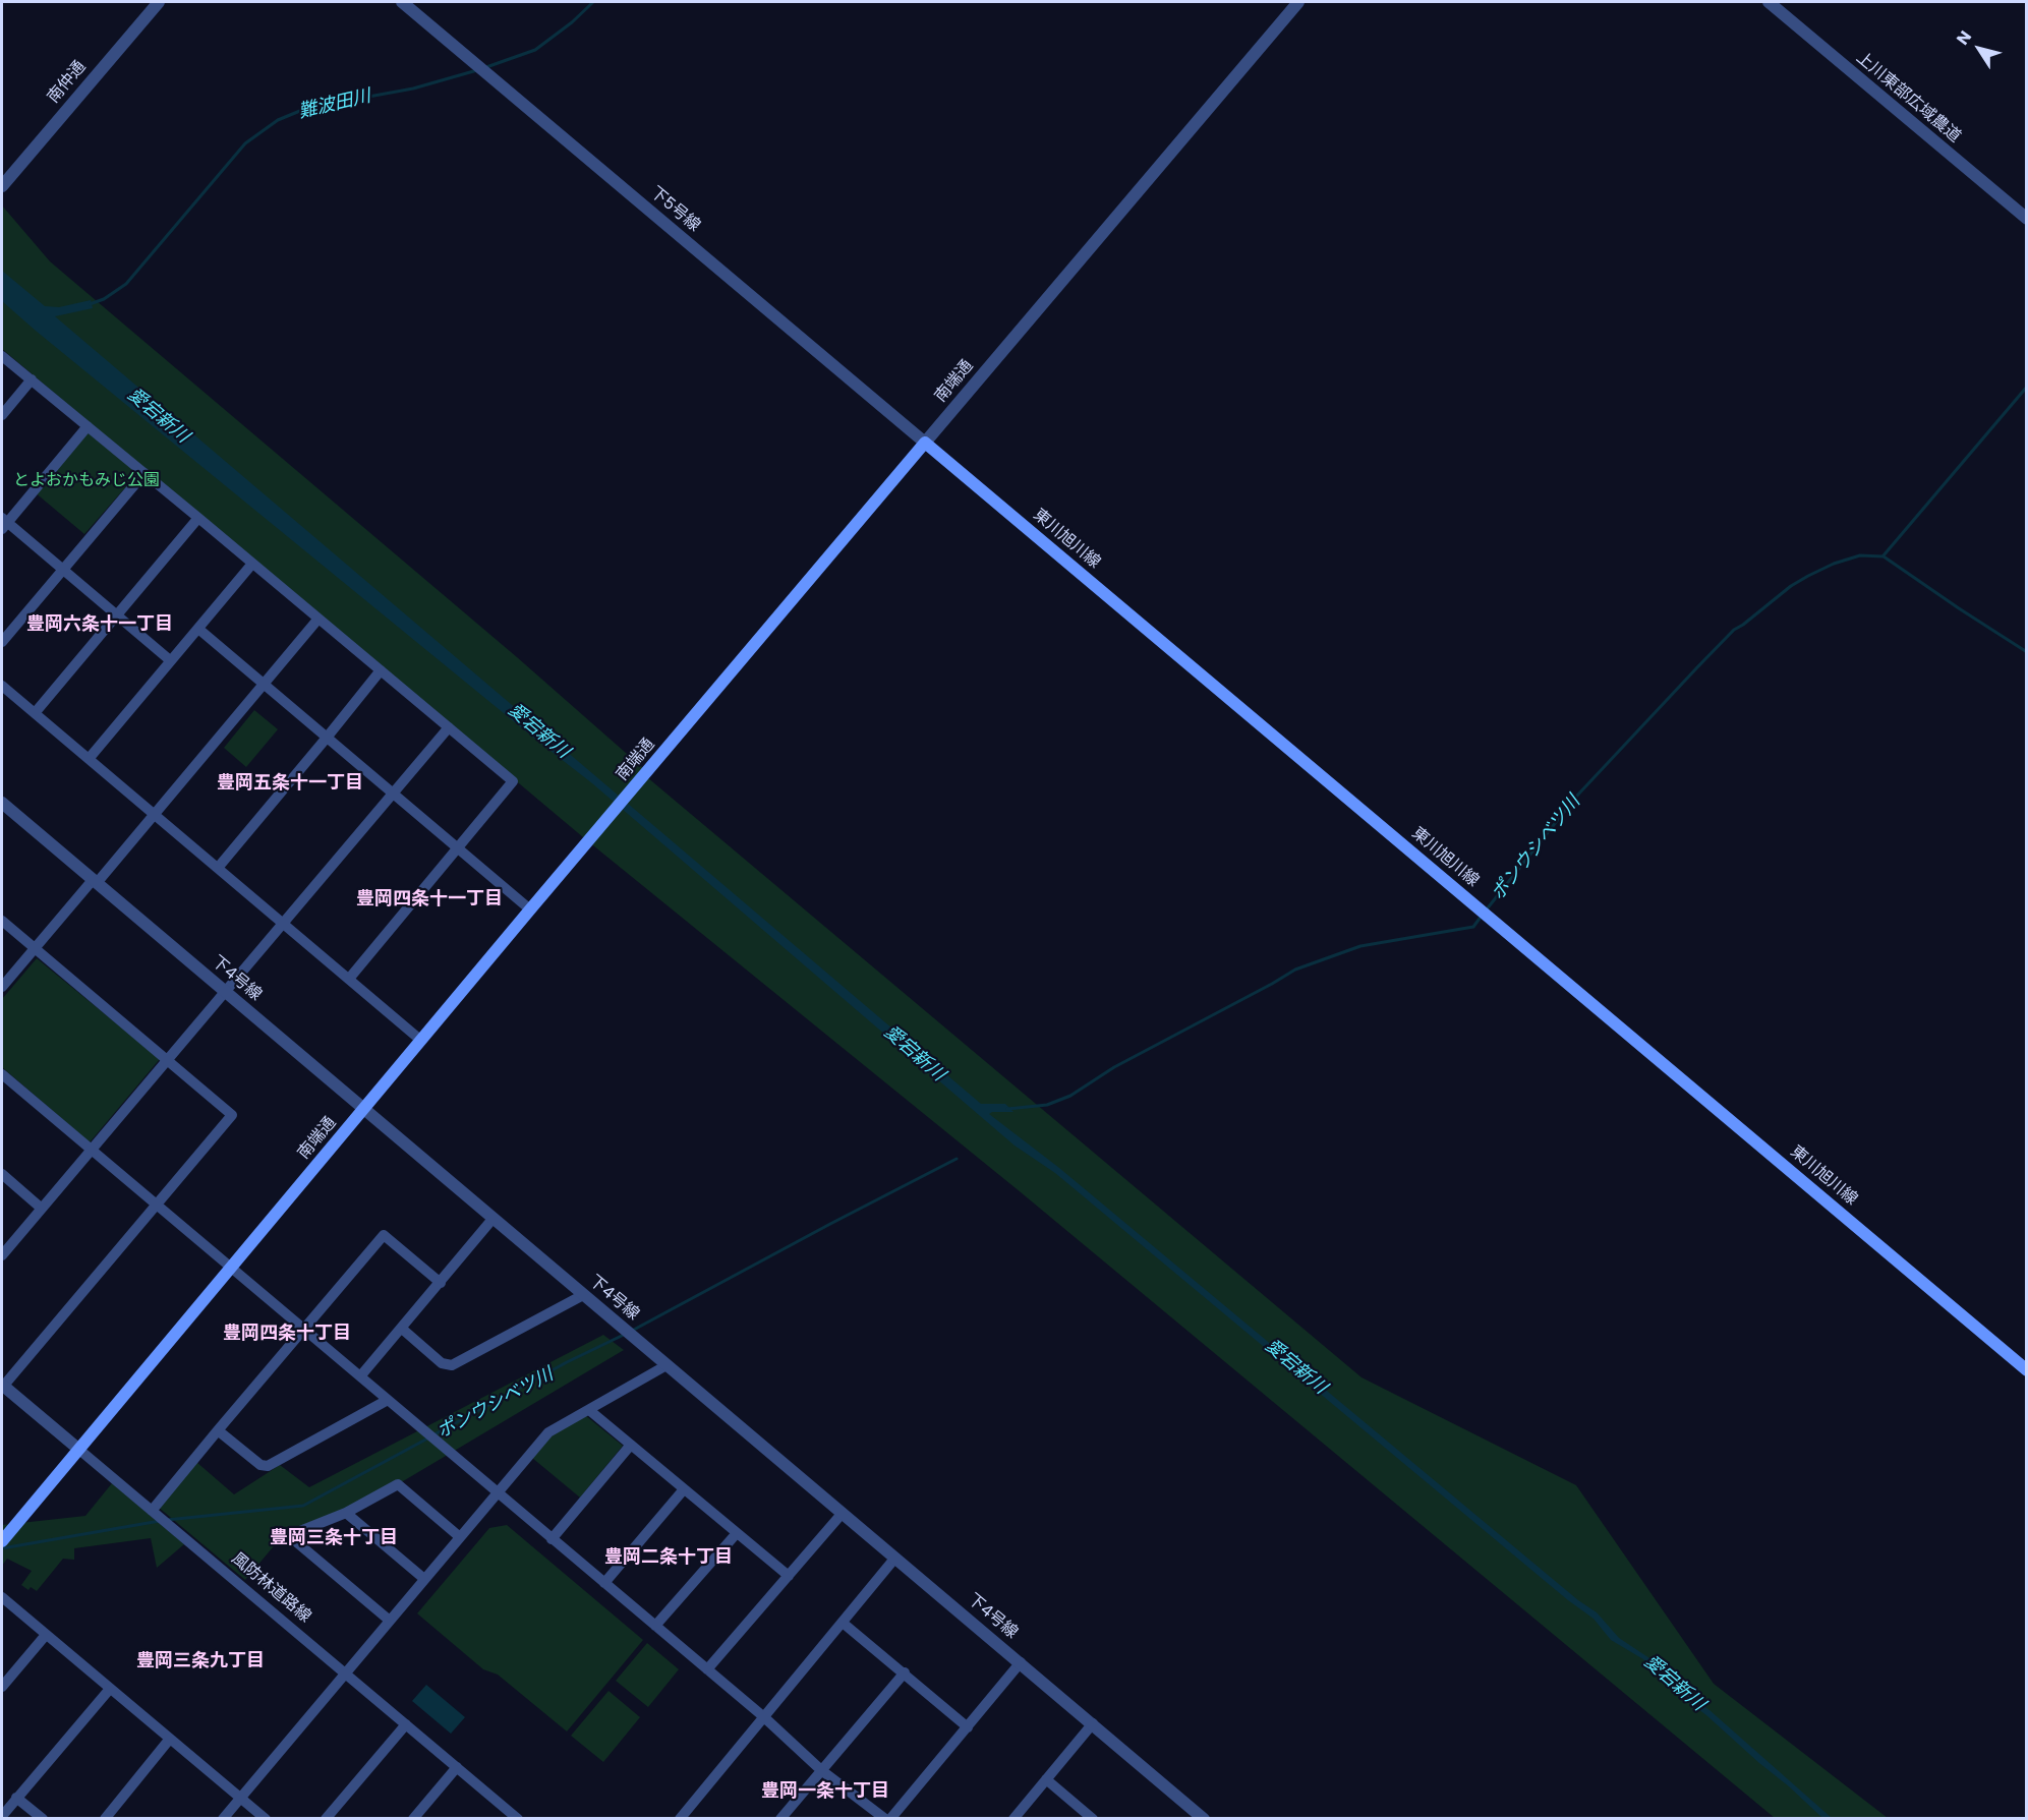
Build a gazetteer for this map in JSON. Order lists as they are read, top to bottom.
{
  "streets": {
    "main road": ["南端通", "東川旭川線"],
    "street": [
      "南仲通",
      "上川東部広域農道",
      "下5号線",
      "下4号線",
      "風防林道路線"
    ]
  },
  "crossings": [
    ["下5号線", "南端通"],
    ["下5号線", "東川旭川線"],
    ["南端通", "東川旭川線"],
    ["南端通", "下4号線"],
    ["南端通", "風防林道路線"]
  ],
  "districts": [
    "豊岡六条十一丁目",
    "豊岡五条十一丁目",
    "豊岡四条十一丁目",
    "豊岡四条十丁目",
    "豊岡三条十丁目",
    "豊岡二条十丁目",
    "豊岡三条九丁目",
    "豊岡一条十丁目"
  ],
  "water": ["難波田川", "愛宕新川", "ポンウシベツ川"],
  "parks": ["とよおかもみじ公園"],
  "north": "top left"
}
